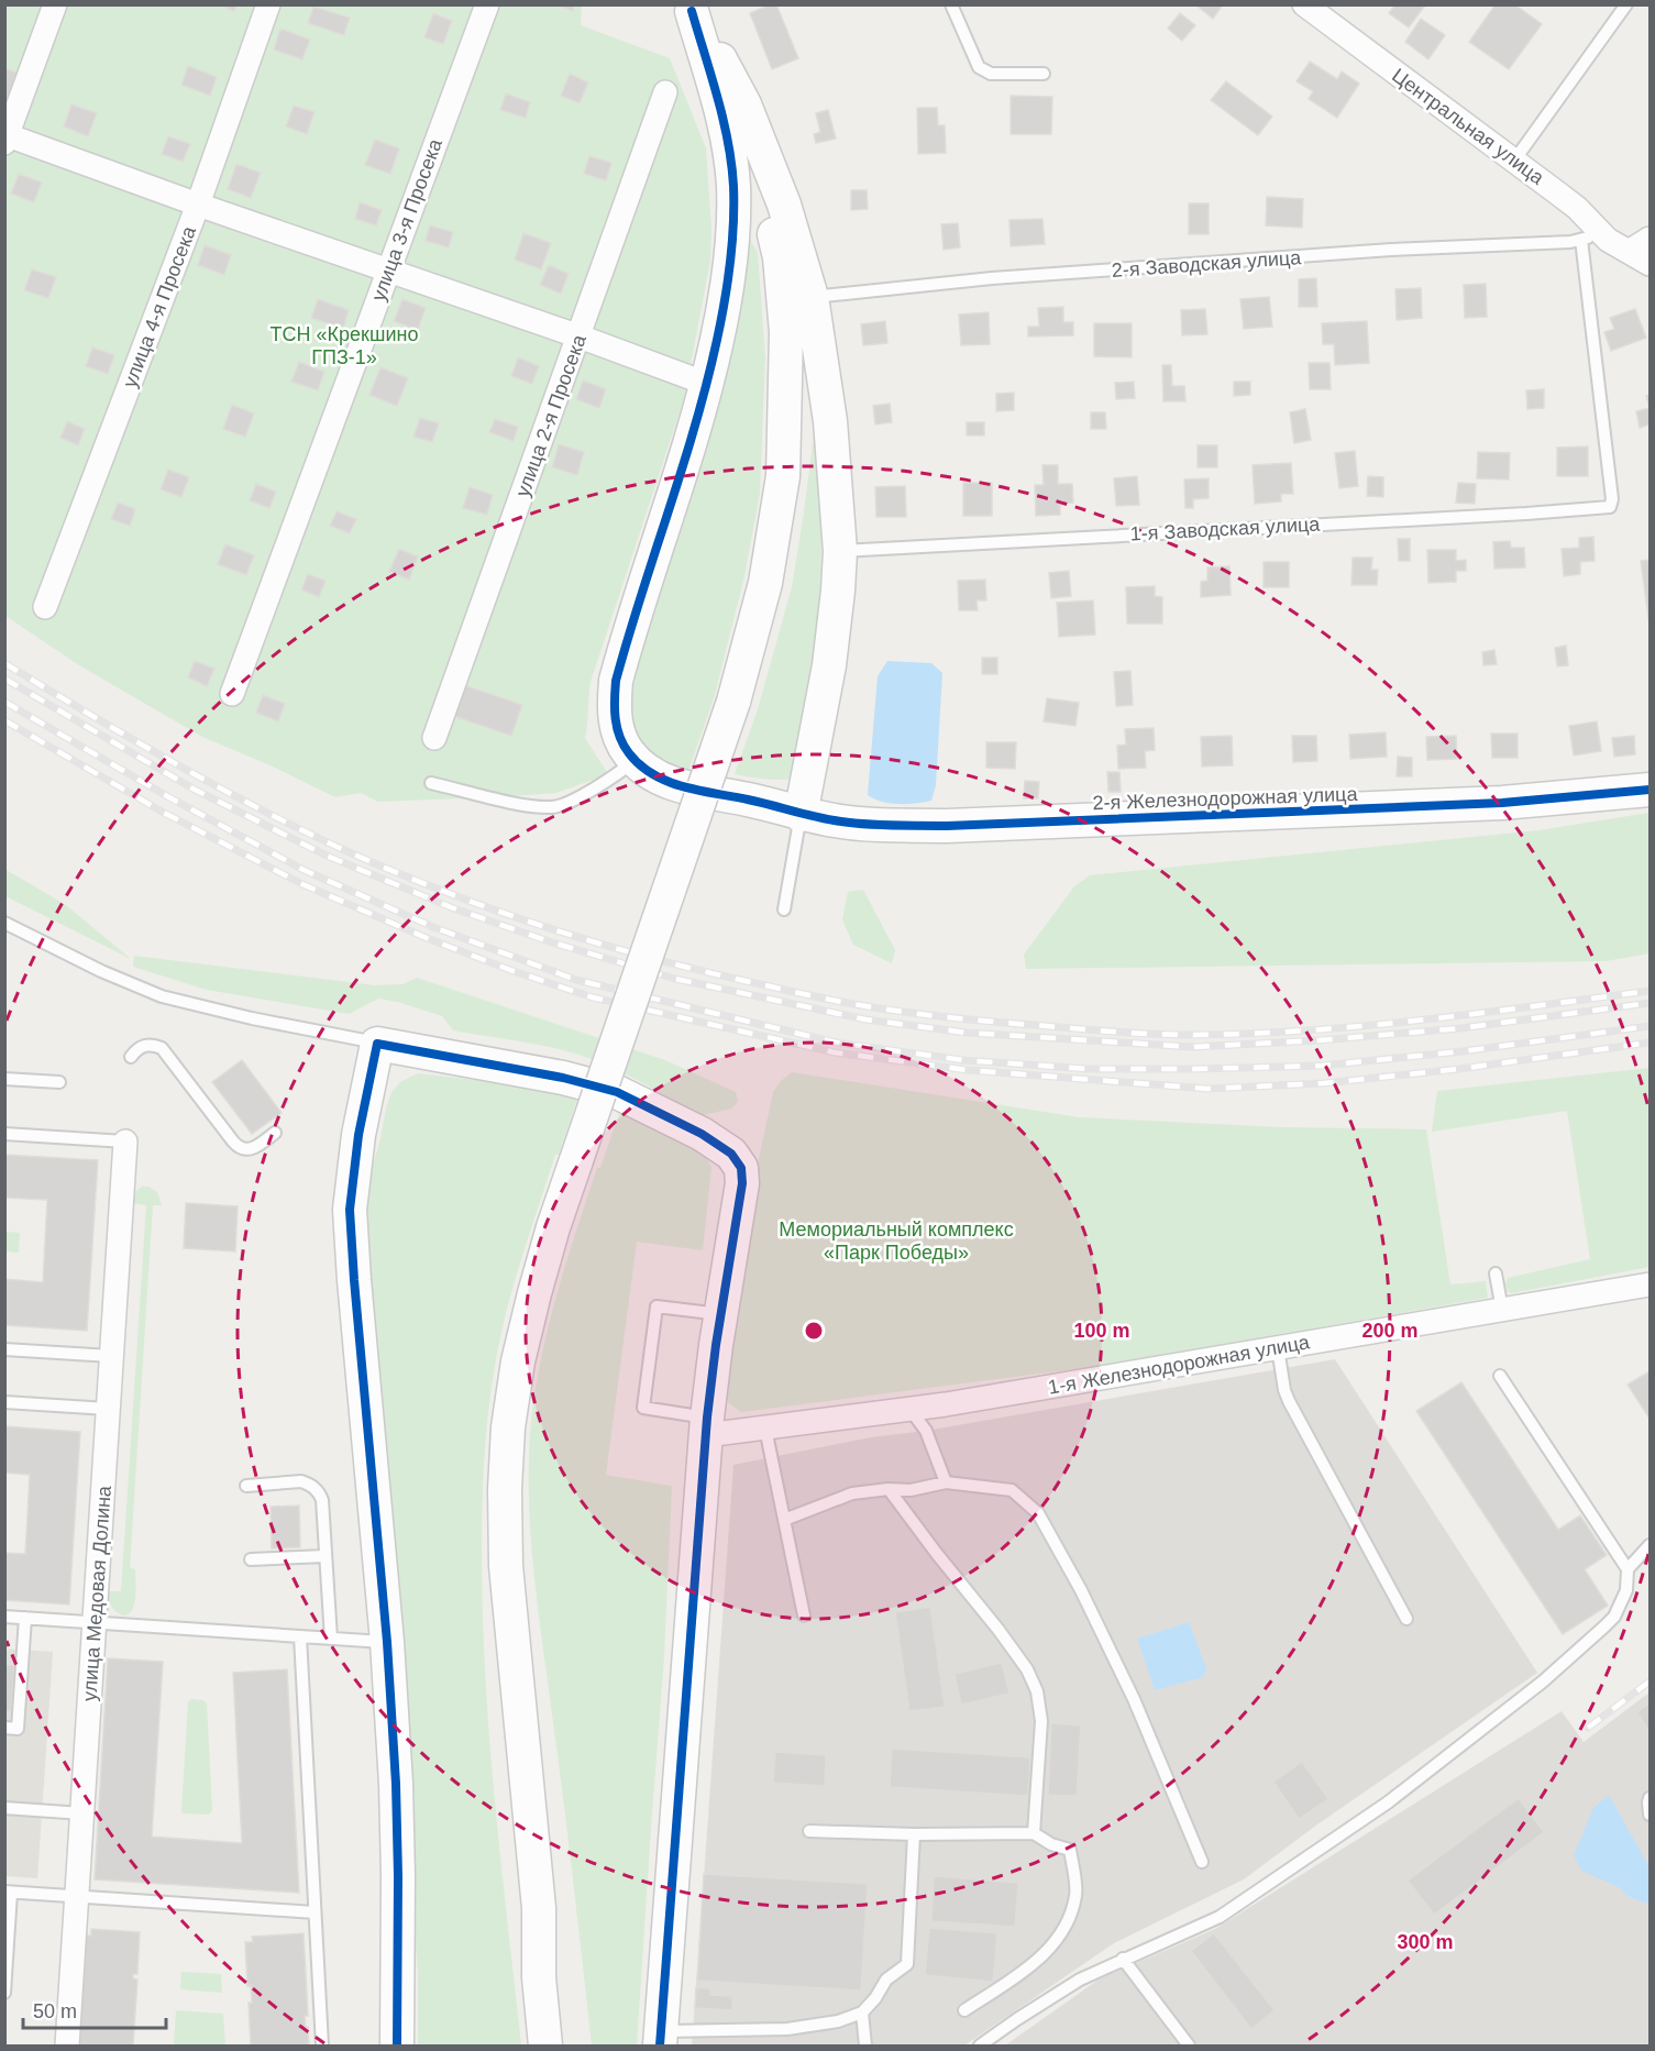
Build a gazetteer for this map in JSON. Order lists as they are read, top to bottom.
{
  "streets": {
    "street": [
      "Центральная улица",
      "улица 3-я Просека",
      "улица 4-я Просека",
      "улица 2-я Просека",
      "2-я Железнодорожная улица",
      "1-я Железнодорожная улица",
      "улица Медовая Долина"
    ],
    "lane": ["2-я Заводская улица", "1-я Заводская улица"]
  },
  "crossings": [
    ["Центральная улица", "2-я Заводская улица"],
    ["Центральная улица", "1-я Заводская улица"],
    ["2-я Заводская улица", "1-я Заводская улица"]
  ],
  "parks": ["ТСН «Крекшино ГПЗ-1»", "Мемориальный комплекс «Парк Победы»"],
  "scale_bar": "50 m",
  "rings": ["100 m", "200 m", "300 m"]
}
